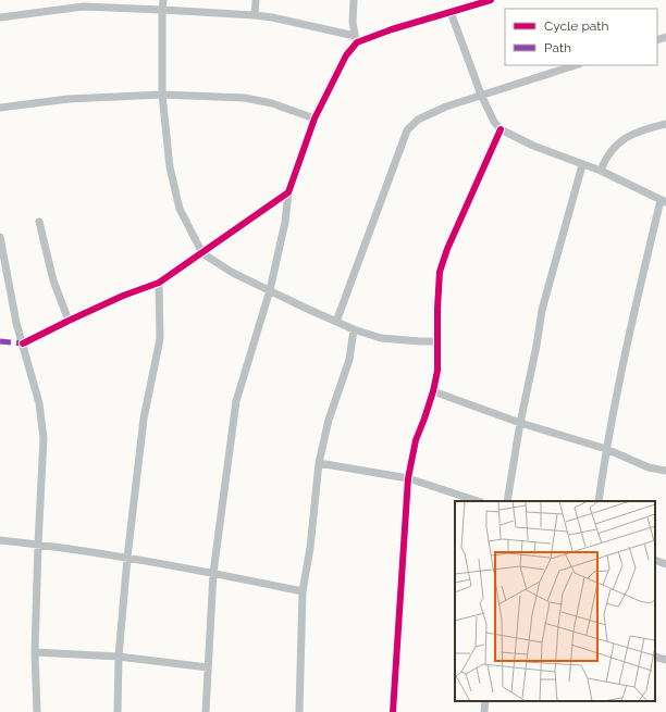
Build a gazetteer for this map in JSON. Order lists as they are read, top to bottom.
{
  "legend": ["Cycle path", "Path"]
}
